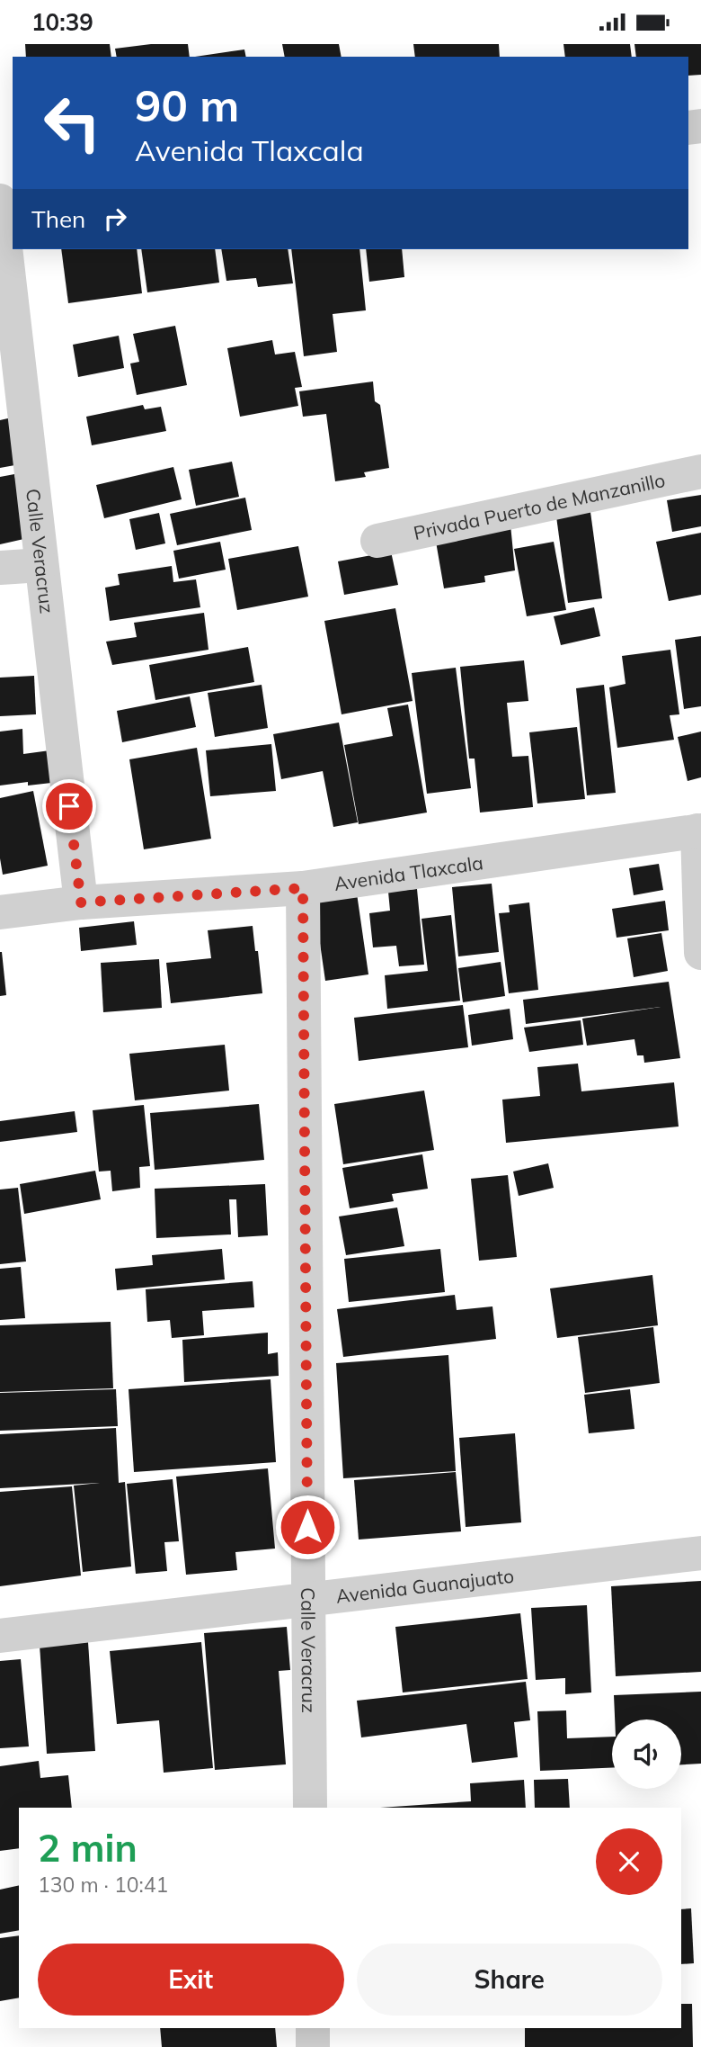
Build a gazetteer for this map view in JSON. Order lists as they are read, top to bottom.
{
  "streets": {
    "street": [
      "Privada Puerto de Manzanillo",
      "Calle Veracruz",
      "Avenida Tlaxcala",
      "Avenida Guanajuato"
    ]
  },
  "crossings": [
    ["Calle Veracruz", "Avenida Tlaxcala"],
    ["Calle Veracruz", "Avenida Guanajuato"]
  ],
  "page": {
    "status": "10:39",
    "turn": ["90 m", "Avenida Tlaxcala"],
    "then": "Then",
    "heading": ["2 min", "130 m · 10:41"],
    "buttons": ["Exit", "Share"]
  }
}
